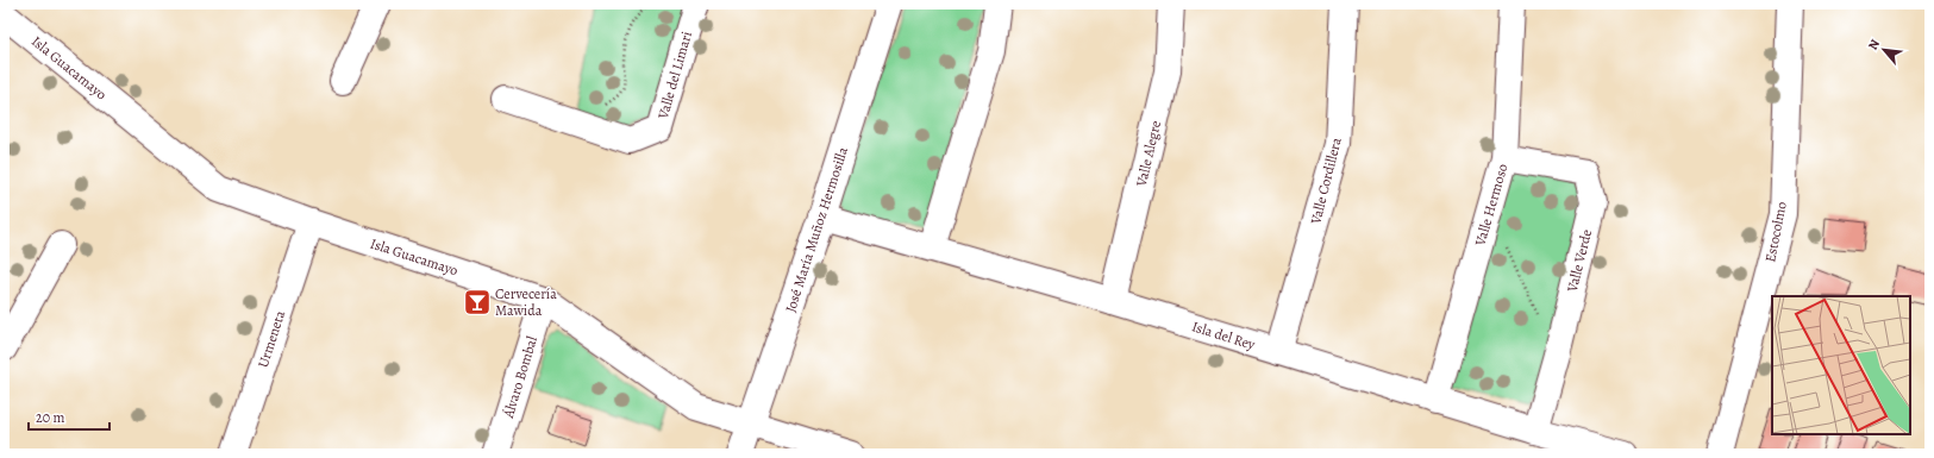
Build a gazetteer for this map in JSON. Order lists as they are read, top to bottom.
{
  "streets": {
    "street": [
      "Isla Guacamayo",
      "Valle del Limari",
      "Valle Alegre",
      "Valle Cordillera",
      "Valle Hermoso",
      "José María Muñoz Hermosilla",
      "Estocolmo",
      "Valle Verde",
      "Isla del Rey",
      "Urmeneta",
      "Álvaro Bombal"
    ]
  },
  "crossings": [
    ["Isla Guacamayo", "José María Muñoz Hermosilla"],
    ["Isla Guacamayo", "Urmeneta"],
    ["Isla Guacamayo", "Álvaro Bombal"],
    ["Valle Alegre", "Isla del Rey"],
    ["Valle Cordillera", "Isla del Rey"],
    ["Valle Hermoso", "Valle Verde"],
    ["Valle Hermoso", "Isla del Rey"],
    ["José María Muñoz Hermosilla", "Isla del Rey"],
    ["Valle Verde", "Isla del Rey"]
  ],
  "places": {
    "bar": ["Cervecería Mawida"]
  },
  "scale_bar": "20 m",
  "north": "top left"
}
